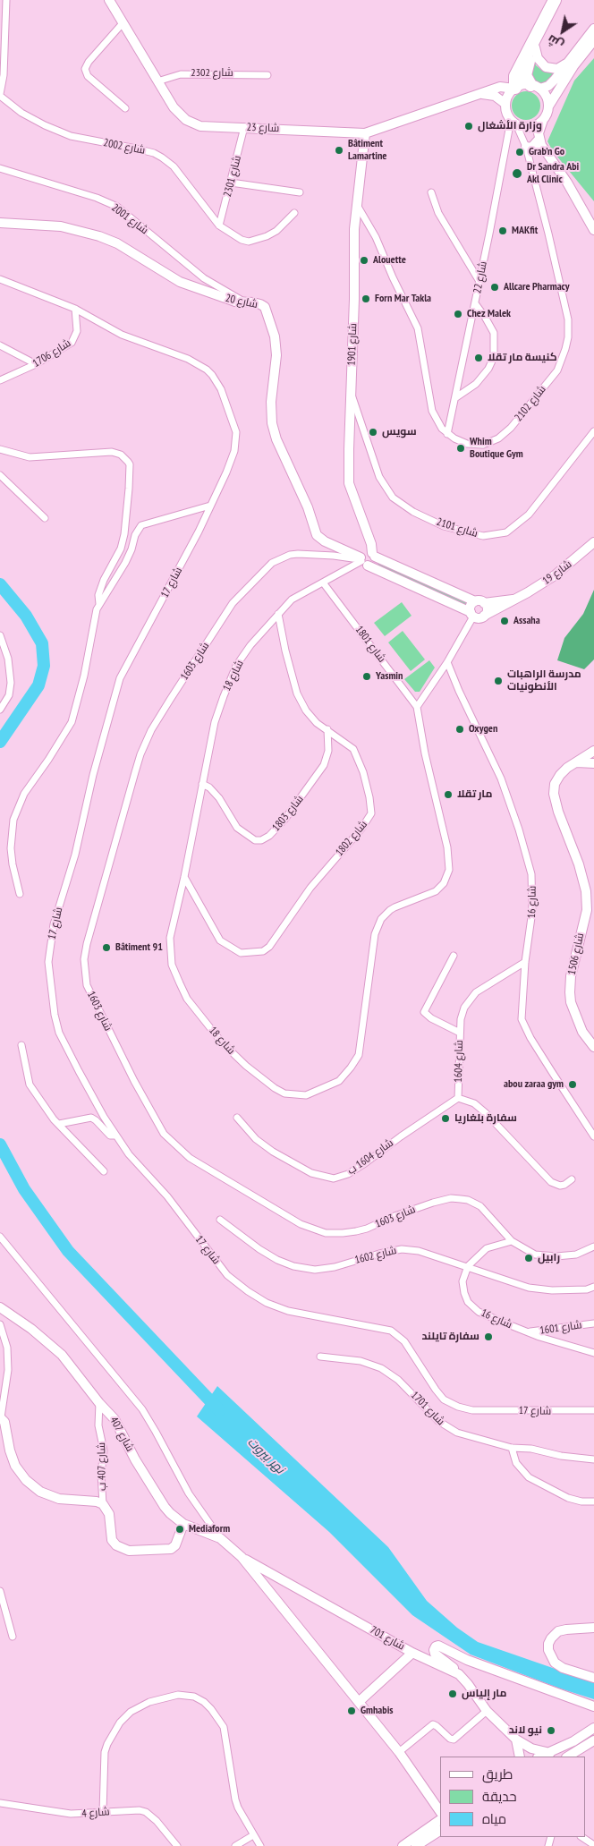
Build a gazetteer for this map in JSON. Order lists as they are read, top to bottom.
{
  "streets": {
    "street": [
      "شارع 2302",
      "شارع 23",
      "شارع 2002",
      "شارع 2301",
      "شارع 2001",
      "شارع 22",
      "شارع 20",
      "شارع 1901",
      "شارع 1706",
      "شارع 2102",
      "شارع 2101",
      "شارع 19",
      "شارع 17",
      "شارع 1801",
      "شارع 1603",
      "شارع 18",
      "شارع 1803",
      "شارع 1802",
      "شارع 16",
      "شارع 1506",
      "شارع 1604",
      "شارع 1604 ب",
      "شارع 1602",
      "شارع 1601",
      "شارع 1701",
      "شارع 407",
      "شارع 407 ب",
      "شارع 701",
      "شارع 4"
    ]
  },
  "crossings": [
    ["شارع 2302", "شارع 23"],
    ["شارع 23", "شارع 2301"],
    ["شارع 23", "شارع 22"],
    ["شارع 23", "شارع 1901"],
    ["شارع 23", "شارع 2102"],
    ["شارع 2002", "شارع 2301"],
    ["شارع 2001", "شارع 20"],
    ["شارع 22", "شارع 2102"],
    ["شارع 20", "شارع 1603"],
    ["شارع 20", "شارع 18"],
    ["شارع 1901", "شارع 2101"],
    ["شارع 1706", "شارع 17"],
    ["شارع 1801", "شارع 18"],
    ["شارع 1603", "شارع 18"],
    ["شارع 18", "شارع 1803"],
    ["شارع 18", "شارع 1802"],
    ["شارع 1803", "شارع 1802"],
    ["شارع 16", "شارع 1604"],
    ["شارع 16", "شارع 1602"],
    ["شارع 16", "شارع 1601"],
    ["شارع 1604", "شارع 1604 ب"],
    ["شارع 407", "شارع 407 ب"],
    ["شارع 407", "شارع 701"]
  ],
  "water": ["نهر بيروت"],
  "places": [
    "وزارة الأشغال",
    "Bâtiment Lamartine",
    "Grab'n Go",
    "Dr Sandra Abi Akl Clinic",
    "MAKfit",
    "Alouette",
    "Allcare Pharmacy",
    "Forn Mar Takla",
    "Chez Malek",
    "كنيسة مار تقلا",
    "سويس",
    "Whim Boutique Gym",
    "Assaha",
    "Yasmin",
    "مدرسة الراهبات الأنطونيات",
    "Oxygen",
    "مار تقلا",
    "Bâtiment 91",
    "abou zaraa gym",
    "سفارة بلغاريا",
    "رابيل",
    "سفارة تايلند",
    "Mediaform",
    "مار إلياس",
    "Gmhabis",
    "نيو لاند"
  ],
  "legend": ["طريق", "حديقة", "مياه"],
  "north": "bottom left"
}
